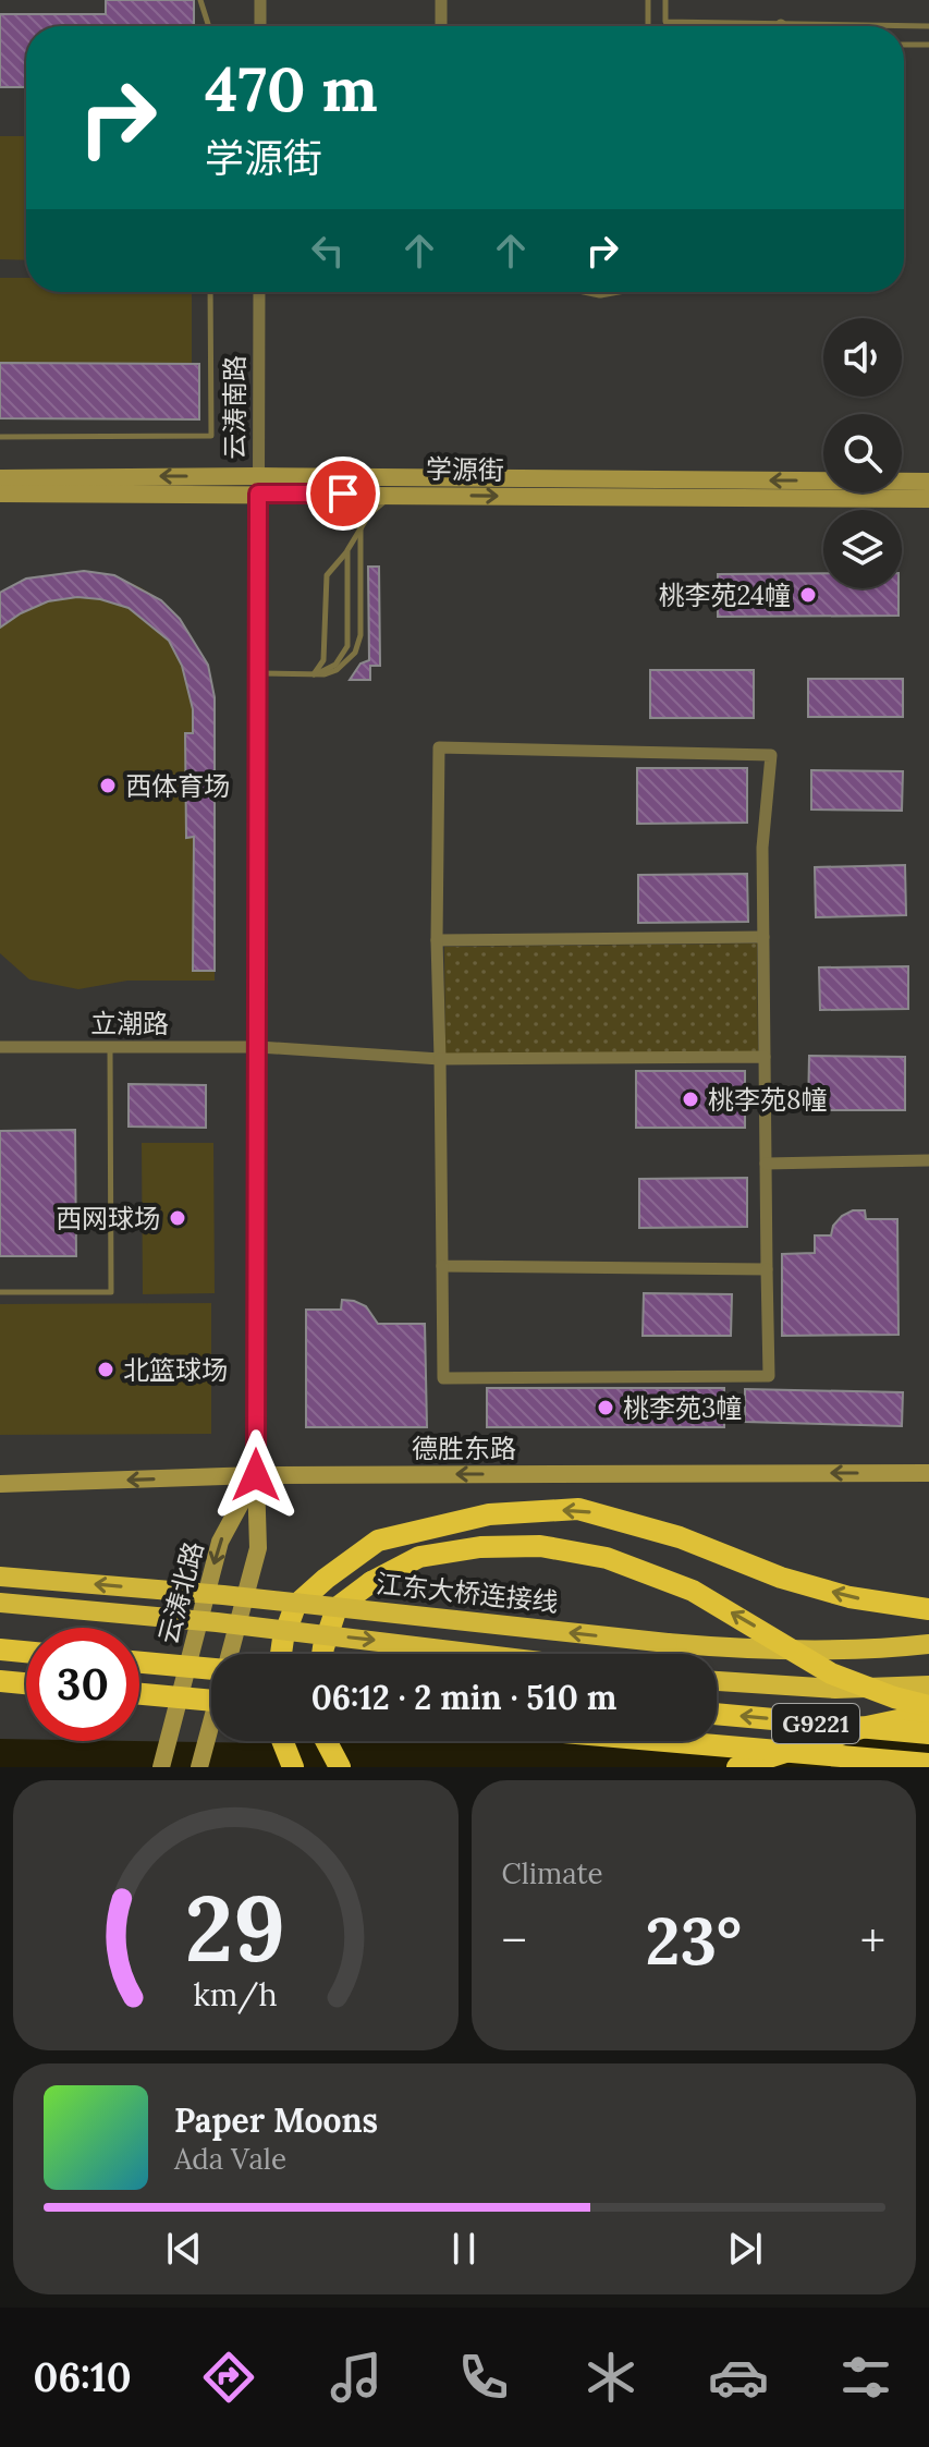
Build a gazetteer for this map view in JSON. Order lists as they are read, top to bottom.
{
  "streets": {
    "highway": ["江东大桥连接线", "G9221"],
    "main road": ["学源街", "德胜东路", "云涛北路"],
    "street": ["云涛南路", "立潮路"]
  },
  "crossings": [
    ["云涛南路", "学源街"],
    ["云涛南路", "立潮路"],
    ["云涛南路", "德胜东路"],
    ["云涛南路", "云涛北路"],
    ["德胜东路", "云涛北路"]
  ],
  "one_way": ["德胜东路"],
  "places": [
    "桃李苑24幢",
    "西体育场",
    "桃李苑8幢",
    "西网球场",
    "北篮球场",
    "桃李苑3幢"
  ],
  "page": {
    "turn": ["470 m", "学源街"],
    "limit": "30",
    "trip": "06:12 · 2 min · 510 m",
    "tile": "Climate",
    "heat": ["−", "23°", "+"],
    "song": ["Paper Moons", "Ada Vale"],
    "tabs": "06:10",
    "gauge": ["29", "km/h"]
  }
}
